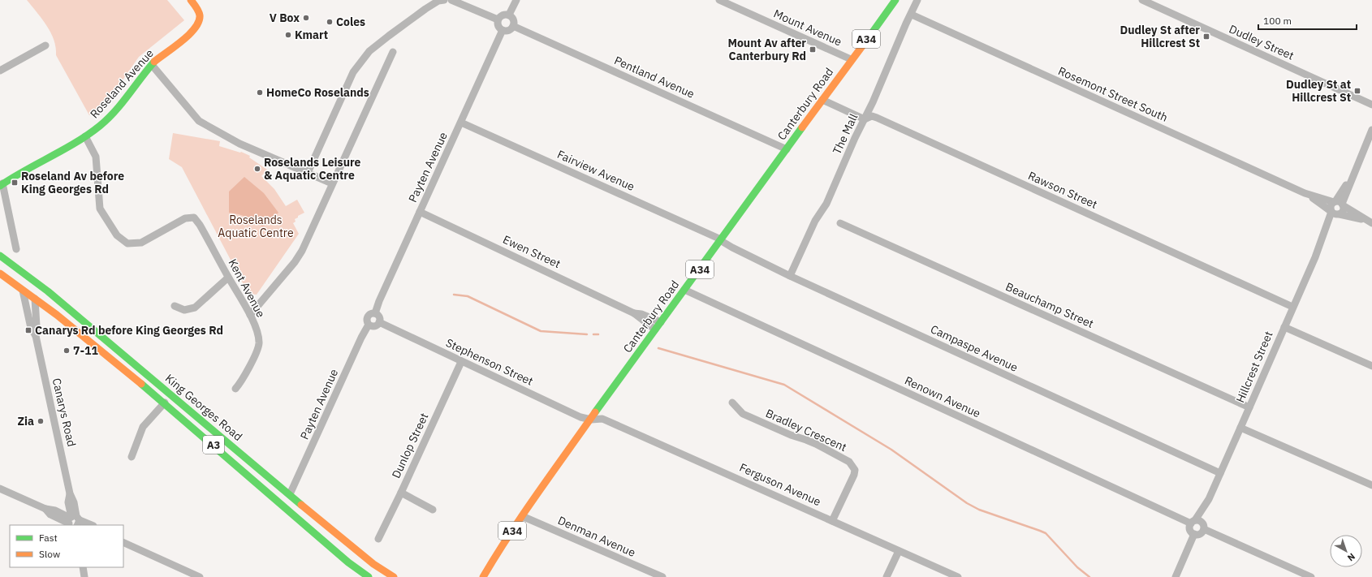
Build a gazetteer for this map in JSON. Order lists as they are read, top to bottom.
{
  "streets": {
    "main road": [
      "A34",
      "Roseland Avenue",
      "Canterbury Road",
      "King Georges Road",
      "A3"
    ],
    "street": [
      "Mount Avenue",
      "Dudley Street",
      "Pentland Avenue",
      "Rosemont Street South",
      "The Mall",
      "Payten Avenue",
      "Fairview Avenue",
      "Rawson Street",
      "Ewen Street",
      "Kent Avenue",
      "Beauchamp Street",
      "Campaspe Avenue",
      "Stephenson Street",
      "Hillcrest Street",
      "Renown Avenue",
      "Canarys Road",
      "Bradley Crescent",
      "Dunlop Street",
      "Ferguson Avenue",
      "Denman Avenue"
    ]
  },
  "crossings": [
    ["Mount Avenue", "Canterbury Road"],
    ["Pentland Avenue", "Canterbury Road"],
    ["Pentland Avenue", "Payten Avenue"],
    ["Roseland Avenue", "Kent Avenue"],
    ["Rosemont Street South", "The Mall"],
    ["Rosemont Street South", "Hillcrest Street"],
    ["Canterbury Road", "Fairview Avenue"],
    ["Canterbury Road", "Rawson Street"],
    ["Canterbury Road", "Ewen Street"],
    ["Canterbury Road", "Campaspe Avenue"],
    ["Canterbury Road", "Stephenson Street"],
    ["Canterbury Road", "Renown Avenue"],
    ["Canterbury Road", "Ferguson Avenue"],
    ["Canterbury Road", "Denman Avenue"],
    ["The Mall", "Rawson Street"],
    ["The Mall", "Campaspe Avenue"],
    ["Payten Avenue", "Fairview Avenue"],
    ["Payten Avenue", "Ewen Street"],
    ["Payten Avenue", "Stephenson Street"],
    ["Payten Avenue", "King Georges Road"],
    ["Fairview Avenue", "Campaspe Avenue"],
    ["Rawson Street", "Hillcrest Street"],
    ["Beauchamp Street", "Hillcrest Street"],
    ["Campaspe Avenue", "Hillcrest Street"],
    ["Stephenson Street", "Dunlop Street"],
    ["Stephenson Street", "Ferguson Avenue"],
    ["Hillcrest Street", "Renown Avenue"],
    ["King Georges Road", "Canarys Road"],
    ["Bradley Crescent", "Ferguson Avenue"]
  ],
  "parks": ["Roselands Aquatic Centre"],
  "places": {
    "other": [
      "V Box",
      "Coles",
      "Kmart",
      "HomeCo Roselands",
      "Roselands Leisure & Aquatic Centre",
      "7-11",
      "Zia"
    ],
    "transit": [
      "Dudley St after Hillcrest St",
      "Mount Av after Canterbury Rd",
      "Dudley St at Hillcrest St",
      "Roseland Av before King Georges Rd",
      "Canarys Rd before King Georges Rd"
    ]
  },
  "legend": ["Fast", "Slow"],
  "scale_bar": "100 m",
  "north": "bottom right"
}
